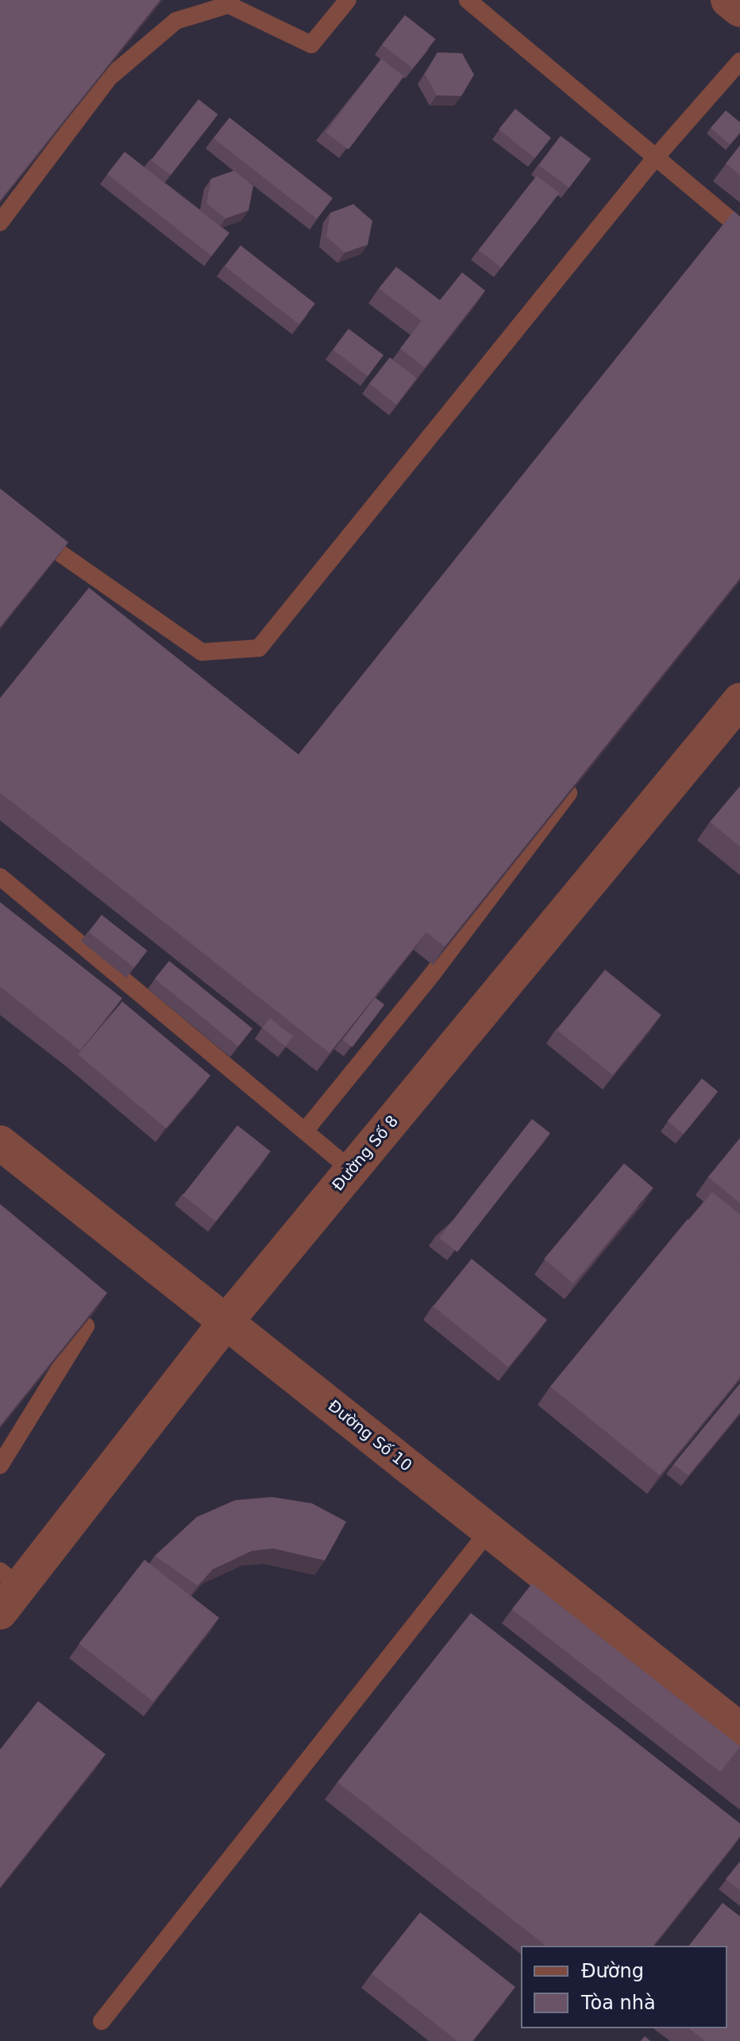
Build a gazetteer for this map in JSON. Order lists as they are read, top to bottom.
{
  "streets": {
    "street": ["Đường Số 8", "Đường Số 10"]
  },
  "crossings": [
    ["Đường Số 8", "Đường Số 10"]
  ],
  "legend": ["Đường", "Tòa nhà"]
}
